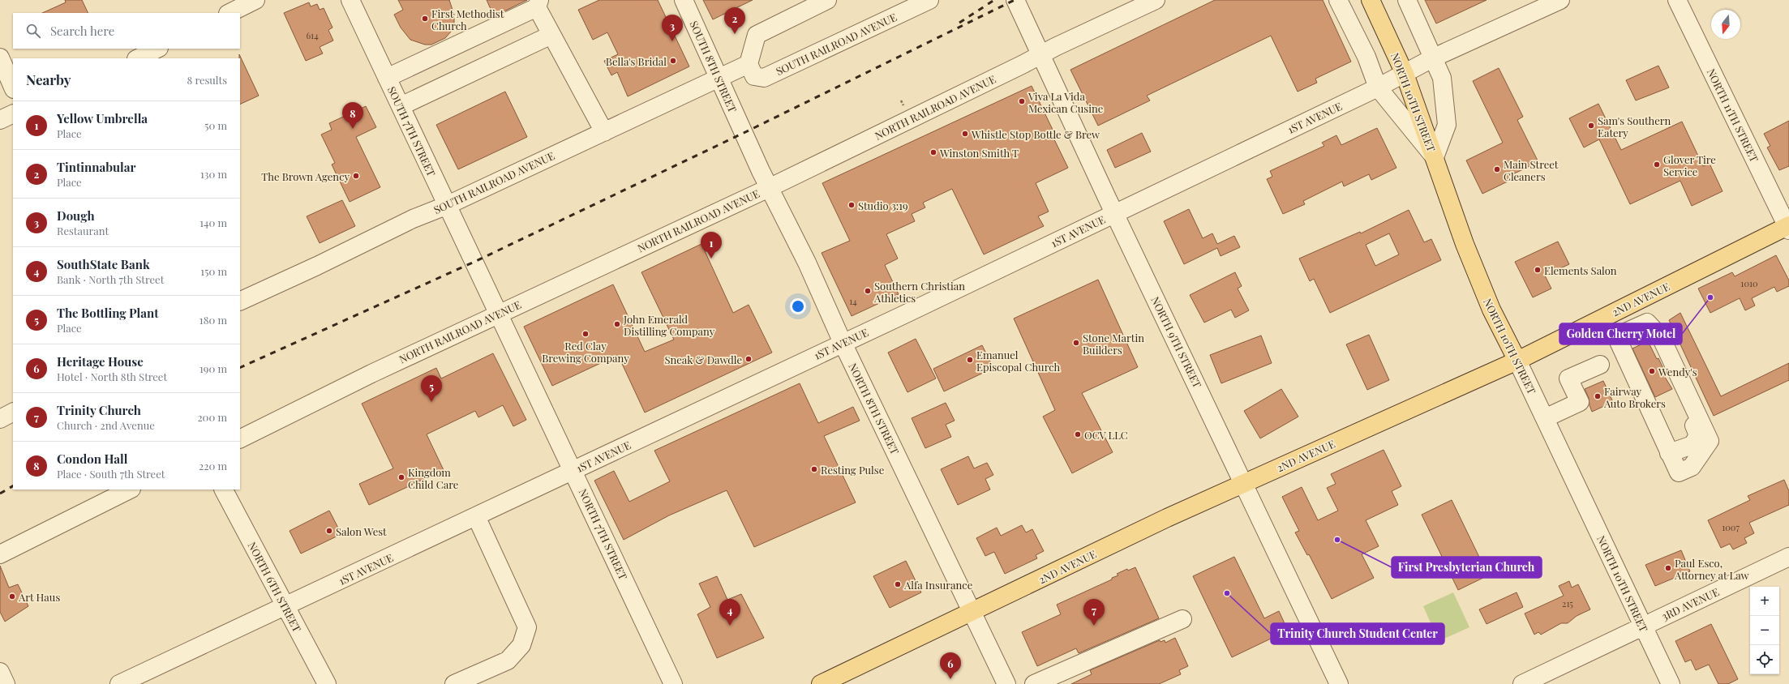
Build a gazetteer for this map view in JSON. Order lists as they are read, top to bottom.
{
  "streets": {
    "main road": ["NORTH 10TH STREET", "2ND AVENUE"],
    "street": [
      "SOUTH RAILROAD AVENUE",
      "SOUTH 8TH STREET",
      "NORTH RAILROAD AVENUE",
      "NORTH 11TH STREET",
      "1ST AVENUE",
      "SOUTH 7TH STREET",
      "NORTH 9TH STREET",
      "NORTH 8TH STREET",
      "NORTH 7TH STREET",
      "NORTH 6TH STREET",
      "3RD AVENUE"
    ]
  },
  "crossings": [
    ["SOUTH RAILROAD AVENUE", "SOUTH 8TH STREET"],
    ["SOUTH RAILROAD AVENUE", "SOUTH 7TH STREET"],
    ["SOUTH 8TH STREET", "NORTH 8TH STREET"],
    ["NORTH 10TH STREET", "1ST AVENUE"],
    ["NORTH 10TH STREET", "2ND AVENUE"],
    ["NORTH 10TH STREET", "3RD AVENUE"],
    ["NORTH RAILROAD AVENUE", "NORTH 9TH STREET"],
    ["NORTH RAILROAD AVENUE", "NORTH 8TH STREET"],
    ["NORTH RAILROAD AVENUE", "NORTH 7TH STREET"],
    ["NORTH 11TH STREET", "2ND AVENUE"],
    ["1ST AVENUE", "NORTH 9TH STREET"],
    ["1ST AVENUE", "NORTH 8TH STREET"],
    ["1ST AVENUE", "NORTH 7TH STREET"],
    ["1ST AVENUE", "NORTH 6TH STREET"],
    ["SOUTH 7TH STREET", "NORTH 7TH STREET"],
    ["2ND AVENUE", "NORTH 9TH STREET"],
    ["2ND AVENUE", "NORTH 8TH STREET"]
  ],
  "places": [
    "First Methodist Church",
    "Bella's Bridal",
    "Viva La Vida Mexican Cusine",
    "Sam's Southern Eatery",
    "Whistle Stop Bottle & Brew",
    "Winston Smith T",
    "Glover Tire Service",
    "Main Street Cleaners",
    "The Brown Agency",
    "Studio 3:19",
    "Elements Salon",
    "Southern Christian Athletics",
    "Golden Cherry Motel",
    "John Emerald Distilling Company",
    "Red Clay Brewing Company",
    "Stone Martin Builders",
    "Sneak & Dawdle",
    "Emanuel Episcopal Church",
    "Wendy's",
    "Fairway Auto Brokers",
    "OCV LLC",
    "Resting Pulse",
    "Kingdom Child Care",
    "Salon West",
    "First Presbyterian Church",
    "Paul Esco, Attorney at Law",
    "Alfa Insurance",
    "Trinity Church Student Center",
    "Art Haus"
  ],
  "house_numbers": [
    "614",
    "1010",
    "14",
    "1007",
    "215"
  ],
  "north": "bottom",
  "page": {
    "pins": [
      "2",
      "3",
      "8",
      "1",
      "5",
      "4",
      "7",
      "6"
    ],
    "search": "Search here",
    "heading": ["Nearby", "8 results"],
    "list": [
      {
        "mark": "1",
        "name": "Yellow Umbrella",
        "note": "Place",
        "value": "50 m"
      },
      {
        "mark": "2",
        "name": "Tintinnabular",
        "note": "Place",
        "value": "130 m"
      },
      {
        "mark": "3",
        "name": "Dough",
        "note": "Restaurant",
        "value": "140 m"
      },
      {
        "mark": "4",
        "name": "SouthState Bank",
        "note": "Bank · North 7th Street",
        "value": "150 m"
      },
      {
        "mark": "5",
        "name": "The Bottling Plant",
        "note": "Place",
        "value": "180 m"
      },
      {
        "mark": "6",
        "name": "Heritage House",
        "note": "Hotel · North 8th Street",
        "value": "190 m"
      },
      {
        "mark": "7",
        "name": "Trinity Church",
        "note": "Church · 2nd Avenue",
        "value": "200 m"
      },
      {
        "mark": "8",
        "name": "Condon Hall",
        "note": "Place · South 7th Street",
        "value": "220 m"
      }
    ],
    "map_buttons": ["+", "−"]
  }
}
